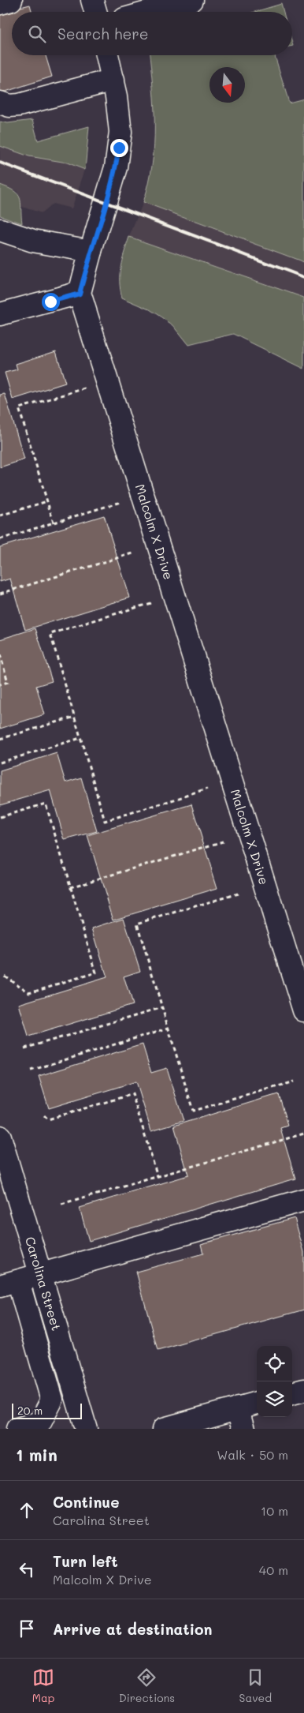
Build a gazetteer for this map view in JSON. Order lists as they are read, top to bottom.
{
  "streets": {
    "street": ["Malcolm X Drive", "Carolina Street"]
  },
  "scale_bar": "20 m",
  "north": "bottom",
  "page": {
    "search": "Search here",
    "scale": "20 m",
    "heading": ["1 min", "Walk · 50 m"],
    "list": [
      ["Continue", "Carolina Street", "10 m"],
      ["Turn left", "Malcolm X Drive", "40 m"],
      "Arrive at destination"
    ],
    "nav": ["Map", "Directions", "Saved"]
  }
}
